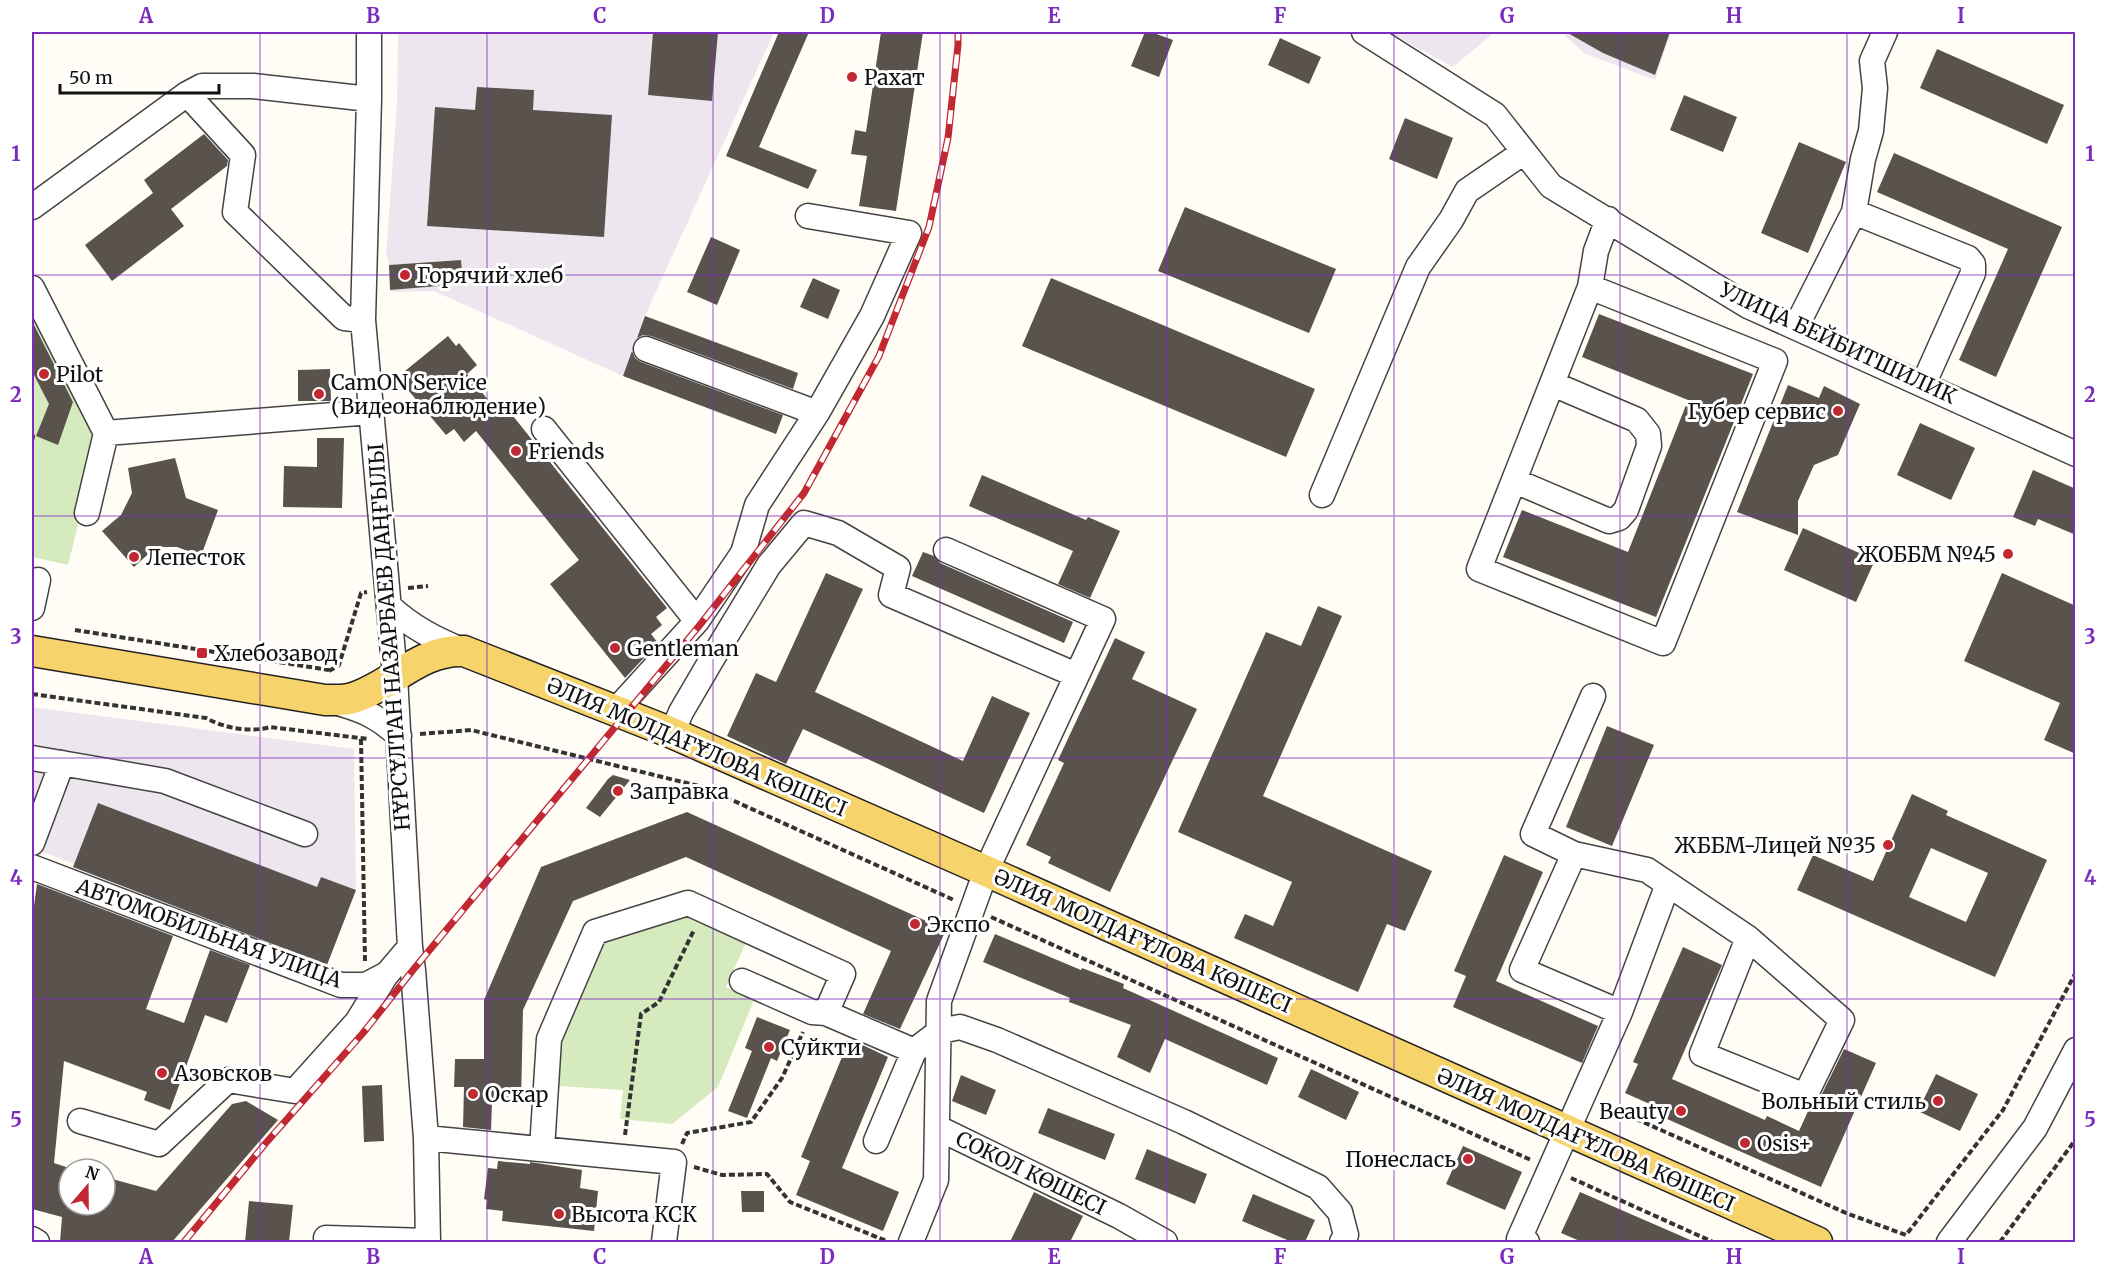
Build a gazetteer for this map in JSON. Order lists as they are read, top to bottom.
{
  "streets": {
    "main road": ["ӘЛИЯ МОЛДАҒҰЛОВА КӨШЕСІ"],
    "street": [
      "УЛИЦА БЕЙБИТШИЛИК",
      "НҰРСҰЛТАН НАЗАРБАЕВ ДАҢҒЫЛЫ",
      "АВТОМОБИЛЬНАЯ УЛИЦА",
      "СОКОЛ КӨШЕСІ"
    ]
  },
  "crossings": [
    ["НҰРСҰЛТАН НАЗАРБАЕВ ДАҢҒЫЛЫ", "АВТОМОБИЛЬНАЯ УЛИЦА"],
    ["ӘЛИЯ МОЛДАҒҰЛОВА КӨШЕСІ", "СОКОЛ КӨШЕСІ"]
  ],
  "places": {
    "other": [
      "Рахат",
      "Горячий хлеб",
      "Pilot",
      "CamON Service (Видеонаблюдение)",
      "Губер сервис",
      "Friends",
      "ЖОББМ №45",
      "Лепесток",
      "Gentleman",
      "Заправка",
      "ЖББМ-Лицей №35",
      "Экспо",
      "Суйкти",
      "Азовсков",
      "Оскар",
      "Вольный стиль",
      "Beauty",
      "Osis+",
      "Понеслась",
      "Высота КСК"
    ],
    "transit": ["Хлебозавод"]
  },
  "scale_bar": "50 m",
  "north": "top",
  "grid": {
    "columns": [
      "A",
      "B",
      "C",
      "D",
      "E",
      "F",
      "G",
      "H",
      "I"
    ],
    "rows": [
      "1",
      "2",
      "3",
      "4",
      "5"
    ]
  }
}
